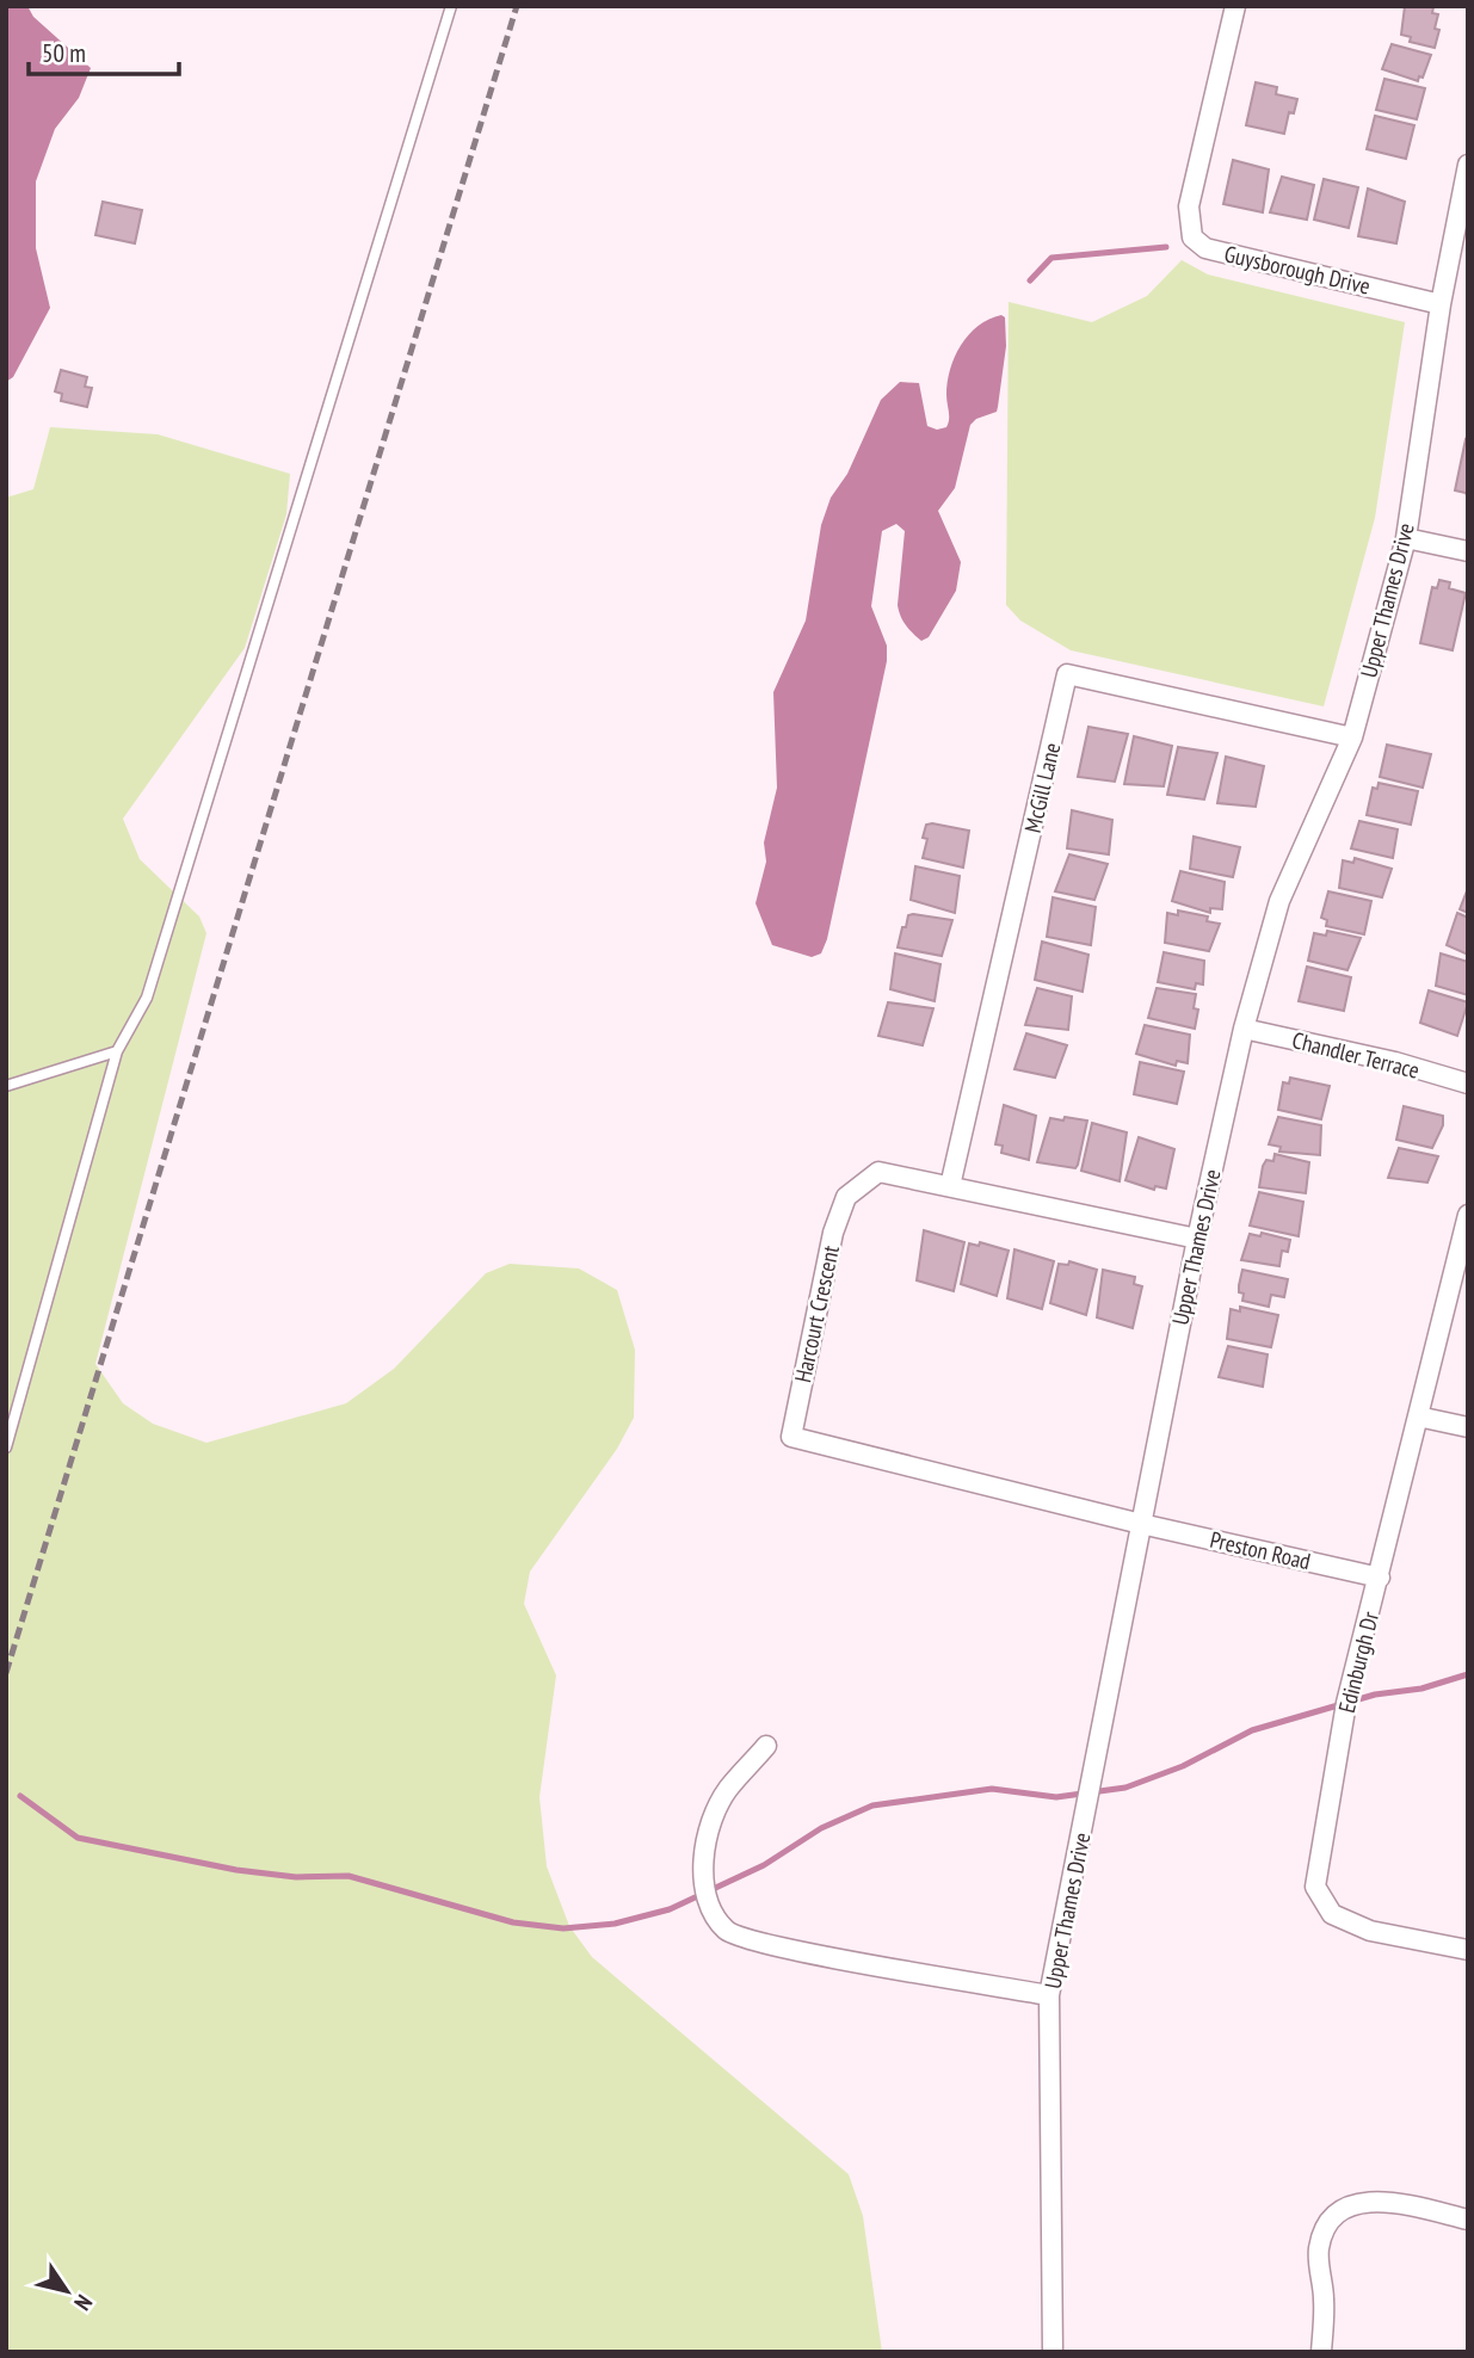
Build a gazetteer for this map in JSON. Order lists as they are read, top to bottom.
{
  "streets": {
    "street": [
      "Guysborough Drive",
      "Upper Thames Drive",
      "McGill Lane",
      "Chandler Terrace",
      "Harcourt Crescent",
      "Preston Road",
      "Edinburgh Dr"
    ]
  },
  "crossings": [
    ["Guysborough Drive", "Upper Thames Drive"],
    ["Upper Thames Drive", "McGill Lane"],
    ["Upper Thames Drive", "Chandler Terrace"],
    ["Upper Thames Drive", "Harcourt Crescent"],
    ["Upper Thames Drive", "Preston Road"],
    ["McGill Lane", "Harcourt Crescent"],
    ["Harcourt Crescent", "Preston Road"],
    ["Preston Road", "Edinburgh Dr"]
  ],
  "scale_bar": "50 m",
  "north": "bottom right"
}
